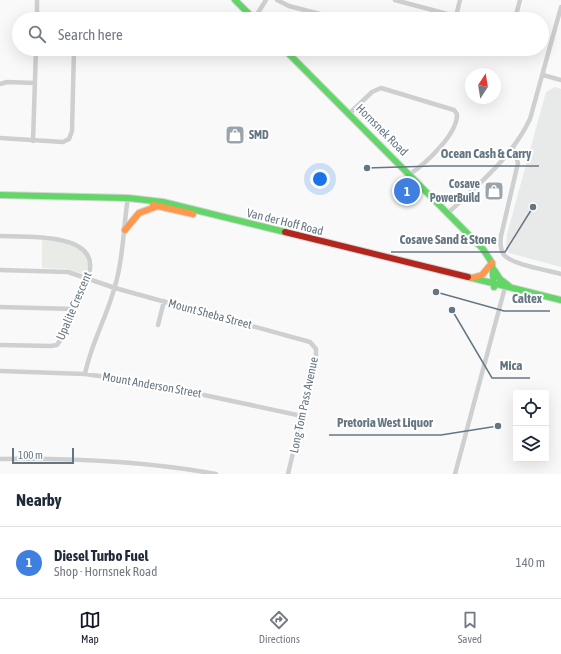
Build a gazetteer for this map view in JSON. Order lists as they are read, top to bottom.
{
  "streets": {
    "main road": ["Hornsnek Road", "Van der Hoff Road"],
    "street": [
      "Upalite Crescent",
      "Mount Sheba Street",
      "Mount Anderson Street",
      "Long Tom Pass Avenue"
    ]
  },
  "crossings": [
    ["Hornsnek Road", "Van der Hoff Road"],
    ["Upalite Crescent", "Mount Sheba Street"],
    ["Mount Sheba Street", "Long Tom Pass Avenue"],
    ["Mount Anderson Street", "Long Tom Pass Avenue"]
  ],
  "places": {
    "shop": ["SMD", "Cosave PowerBuild"],
    "other": [
      "Ocean Cash & Carry",
      "Cosave Sand & Stone",
      "Caltex",
      "Mica",
      "Pretoria West Liquor"
    ]
  },
  "scale_bar": "100 m",
  "north": "top",
  "page": {
    "search": "Search here",
    "pins": "1",
    "scale": "100 m",
    "heading": "Nearby",
    "list": [
      {
        "mark": "1",
        "name": "Diesel Turbo Fuel",
        "note": "Shop · Hornsnek Road",
        "value": "140 m"
      }
    ],
    "nav": ["Map", "Directions", "Saved"]
  }
}
